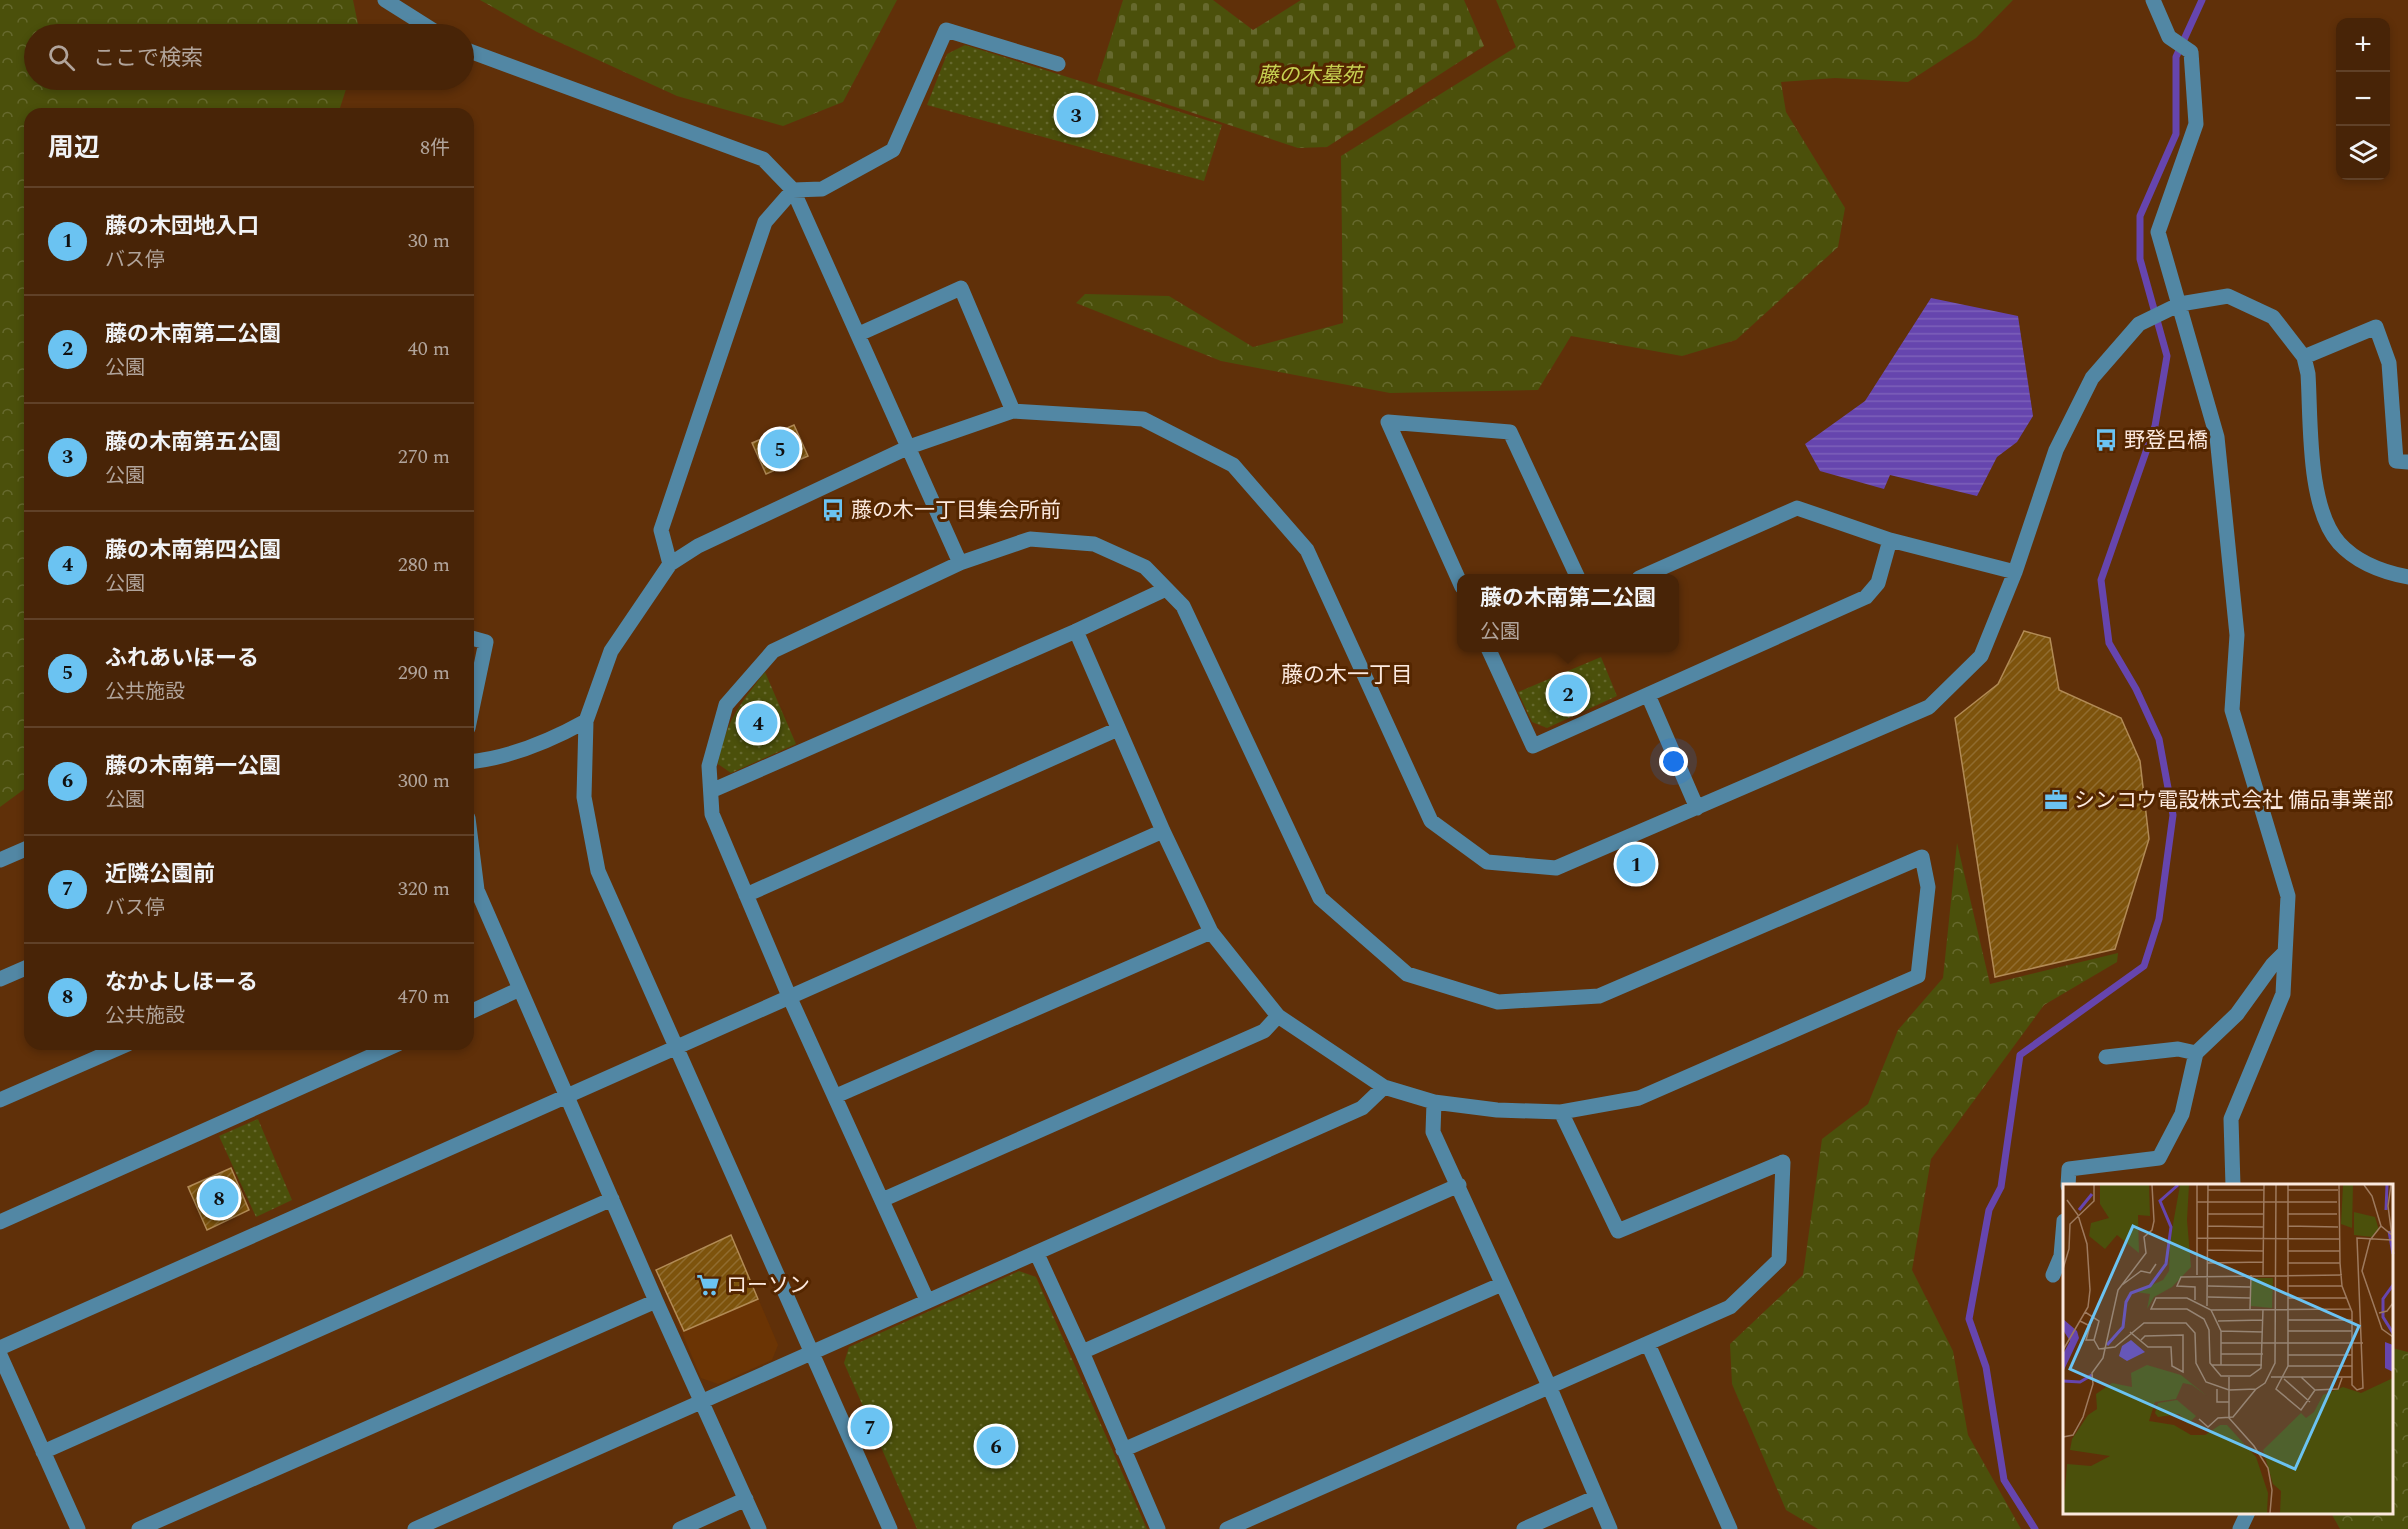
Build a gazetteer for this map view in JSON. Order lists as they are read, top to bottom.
{
  "districts": ["藤の木一丁目"],
  "parks": ["藤の木墓苑"],
  "places": {
    "bus stop": ["野登呂橋", "藤の木一丁目集会所前"],
    "office": ["シンコウ電設株式会社 備品事業部"],
    "supermarket": ["ローソン"]
  },
  "page": {
    "map_buttons": ["+", "−"],
    "search": "ここで検索",
    "pins": [
      "3",
      "5",
      "2",
      "4",
      "1",
      "8",
      "7",
      "6"
    ],
    "heading": ["周辺", "8件"],
    "list": [
      {
        "mark": "1",
        "name": "藤の木団地入口",
        "note": "バス停",
        "value": "30 m"
      },
      {
        "mark": "2",
        "name": "藤の木南第二公園",
        "note": "公園",
        "value": "40 m"
      },
      {
        "mark": "3",
        "name": "藤の木南第五公園",
        "note": "公園",
        "value": "270 m"
      },
      {
        "mark": "4",
        "name": "藤の木南第四公園",
        "note": "公園",
        "value": "280 m"
      },
      {
        "mark": "5",
        "name": "ふれあいほーる",
        "note": "公共施設",
        "value": "290 m"
      },
      {
        "mark": "6",
        "name": "藤の木南第一公園",
        "note": "公園",
        "value": "300 m"
      },
      {
        "mark": "7",
        "name": "近隣公園前",
        "note": "バス停",
        "value": "320 m"
      },
      {
        "mark": "8",
        "name": "なかよしほーる",
        "note": "公共施設",
        "value": "470 m"
      }
    ],
    "popup": ["藤の木南第二公園", "公園"]
  }
}
